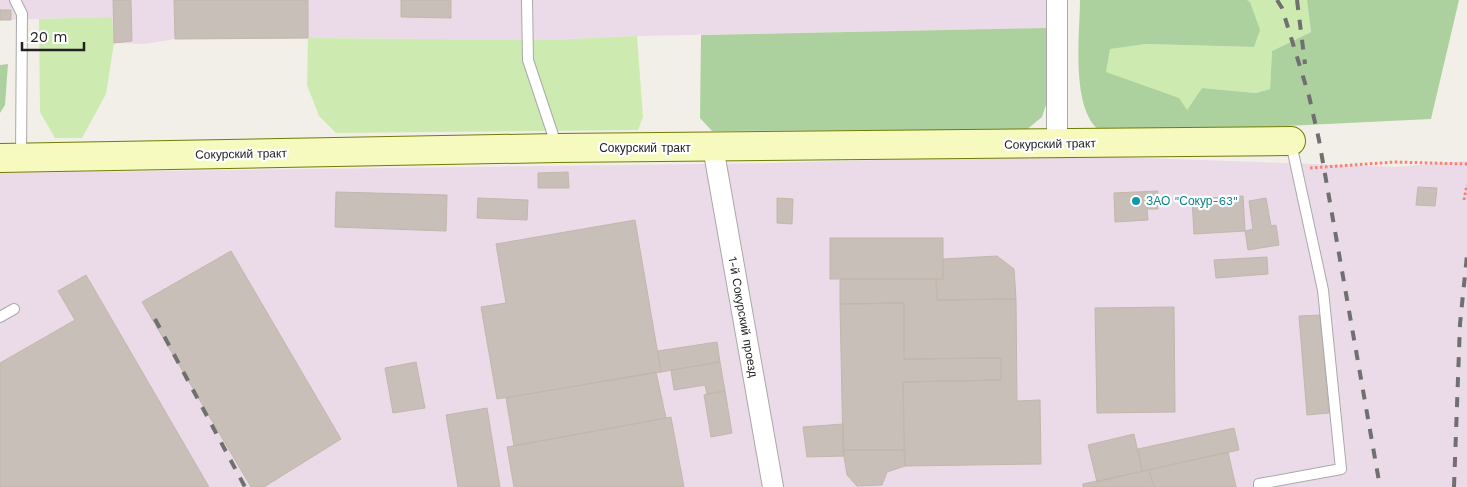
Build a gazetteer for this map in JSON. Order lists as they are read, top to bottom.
{
  "streets": {
    "street": ["Сокурский тракт", "1-й Сокурский проезд"]
  },
  "crossings": [
    ["Сокурский тракт", "1-й Сокурский проезд"]
  ],
  "places": ["ЗАО \"Сокур-63\""],
  "scale_bar": "20 m"
}
